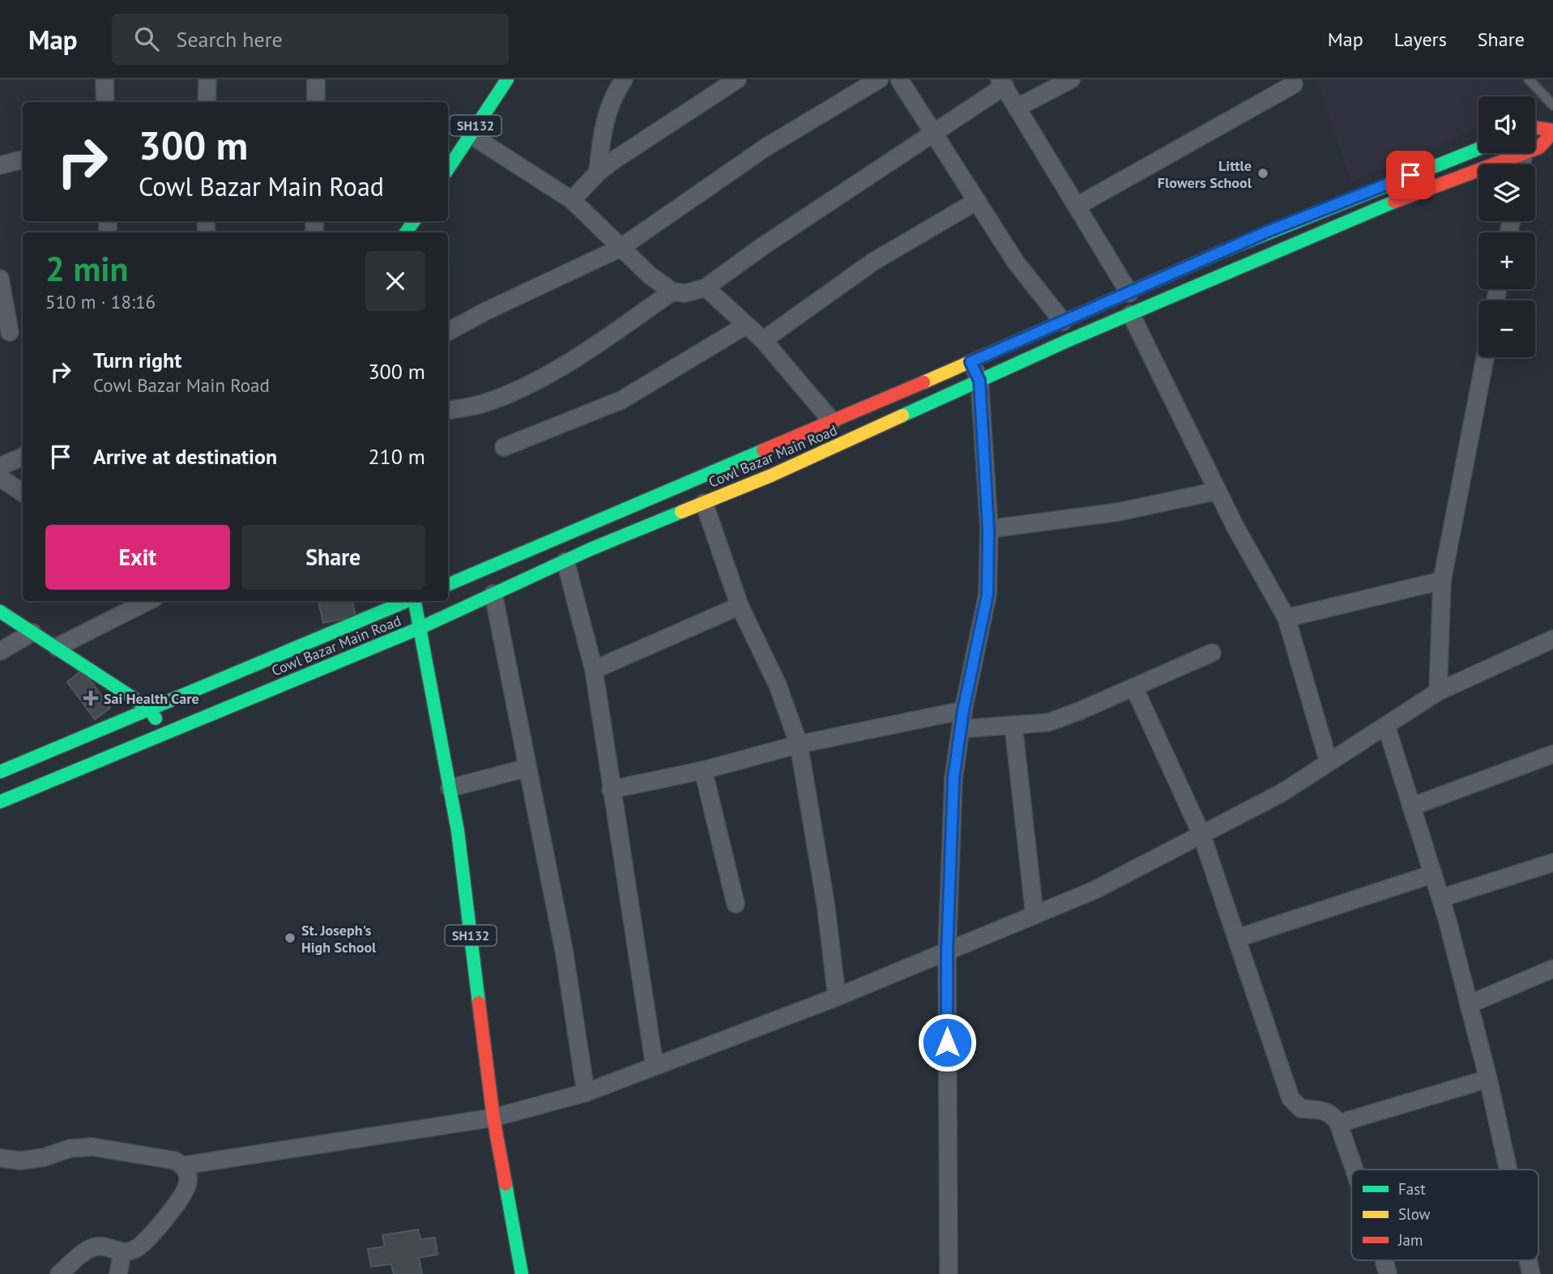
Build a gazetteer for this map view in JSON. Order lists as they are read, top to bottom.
{
  "streets": {
    "street": ["SH132", "Cowl Bazar Main Road"]
  },
  "crossings": [
    ["SH132", "Cowl Bazar Main Road"]
  ],
  "places": {
    "other": ["Little Flowers School", "St. Joseph's High School"],
    "health": ["Sai Health Care"]
  },
  "legend": ["Fast", "Slow", "Jam"],
  "page": {
    "header": "Map",
    "search": "Search here",
    "nav": ["Map", "Layers", "Share"],
    "map_buttons": ["+", "−"],
    "turn": ["300 m", "Cowl Bazar Main Road"],
    "heading": ["2 min", "510 m · 18:16"],
    "list": [
      {
        "name": "Turn right",
        "note": "Cowl Bazar Main Road",
        "value": "300 m"
      },
      {
        "name": "Arrive at destination",
        "value": "210 m"
      }
    ],
    "buttons": ["Exit", "Share"]
  }
}
